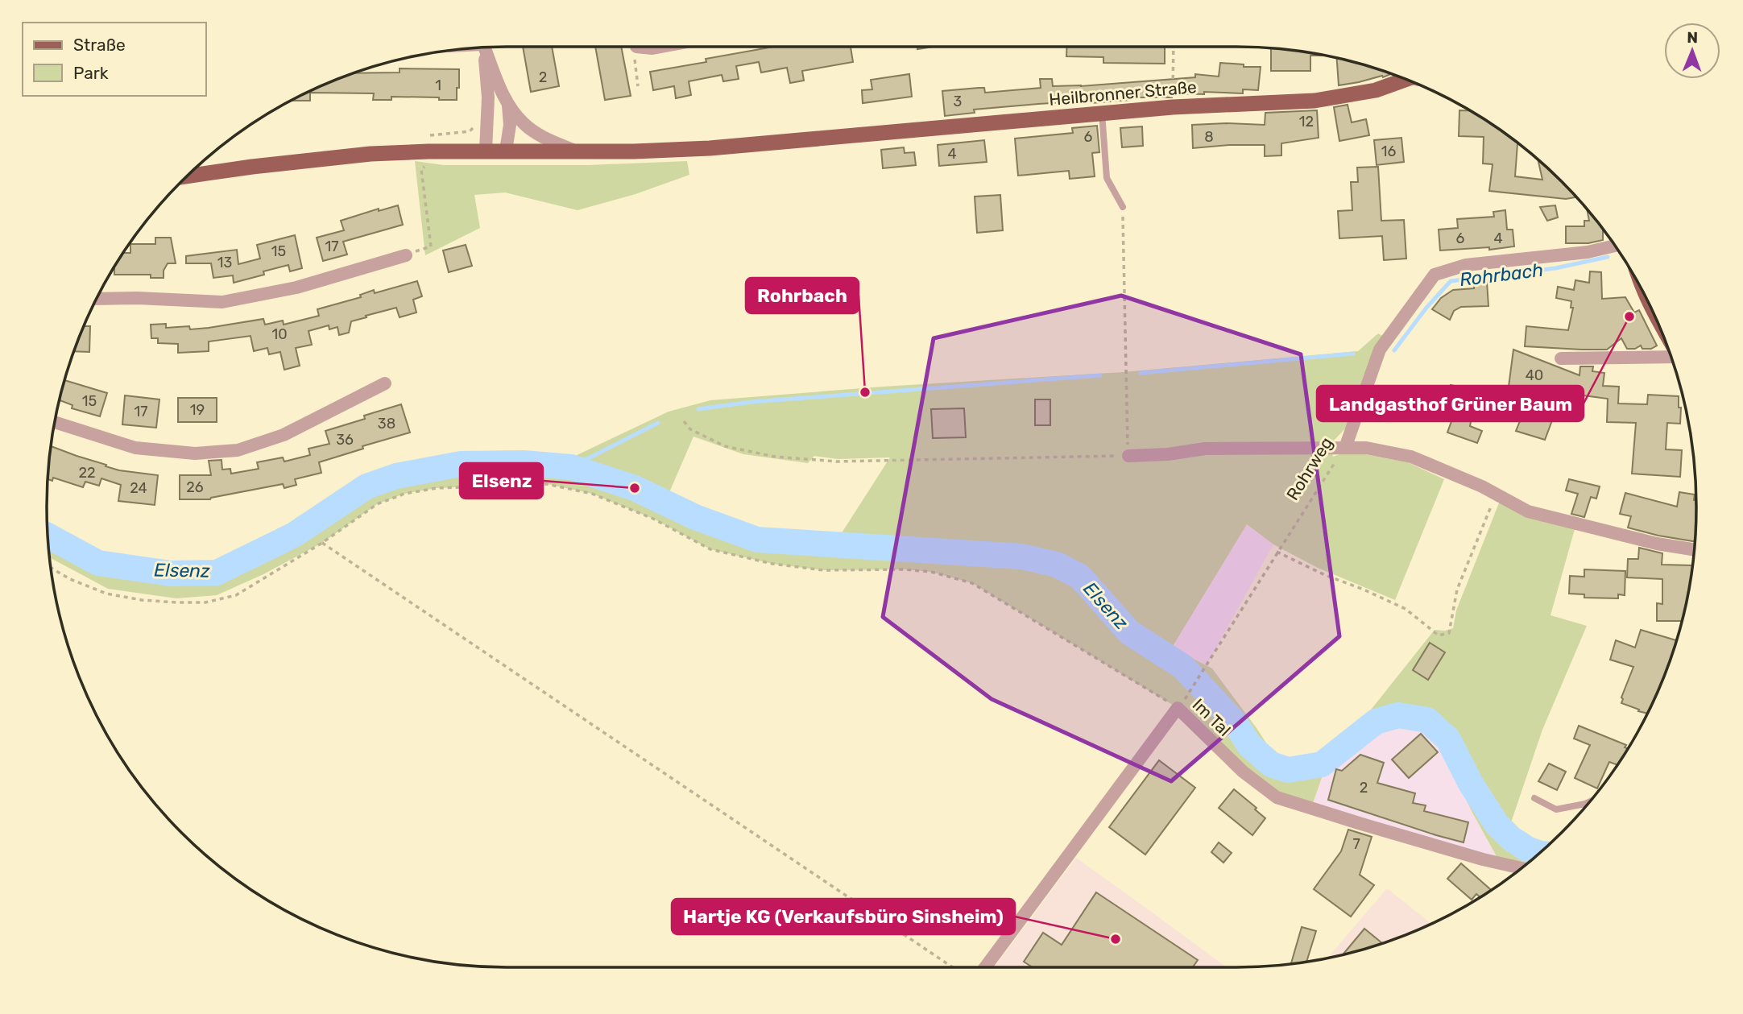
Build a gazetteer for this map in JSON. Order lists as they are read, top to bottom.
{
  "streets": {
    "main road": ["Heilbronner Straße"],
    "street": ["Rohrweg", "Im Tal"]
  },
  "water": ["Rohrbach", "Elsenz"],
  "places": [
    "Landgasthof Grüner Baum",
    "Rohrbach",
    "Elsenz",
    "Hartje KG (Verkaufsbüro Sinsheim)"
  ],
  "house_numbers": [
    "2",
    "1",
    "3",
    "12",
    "6",
    "8",
    "16",
    "4",
    "6",
    "4",
    "17",
    "15",
    "13",
    "10",
    "40",
    "15",
    "19",
    "17",
    "38",
    "36",
    "22",
    "26",
    "24",
    "2",
    "7"
  ],
  "legend": ["Straße", "Park"],
  "north": "top"
}
